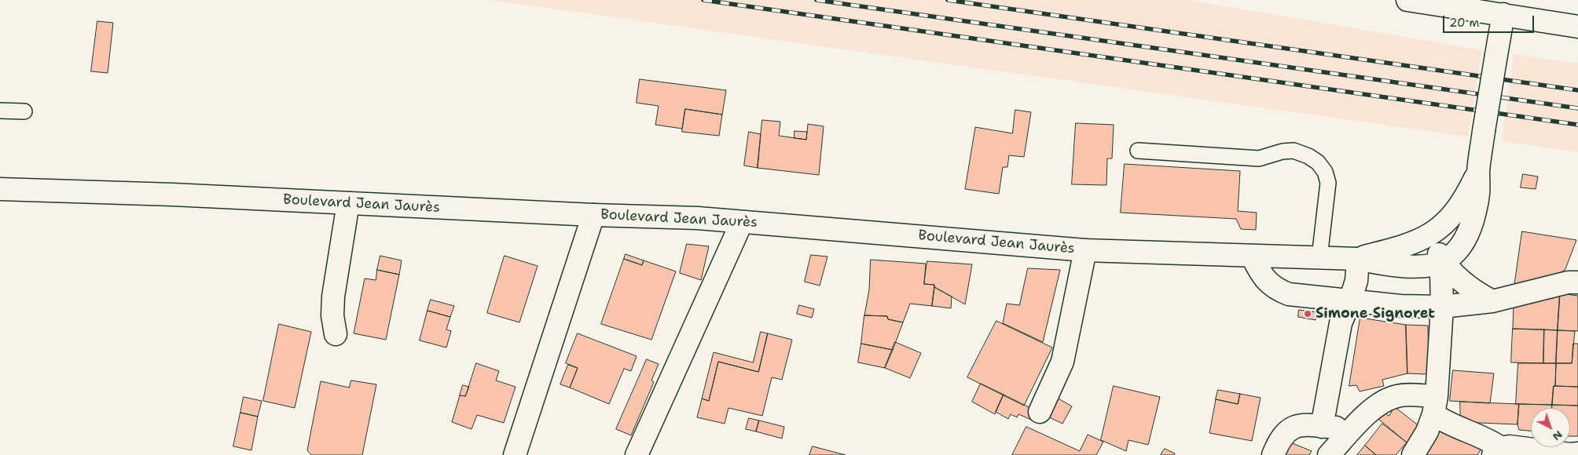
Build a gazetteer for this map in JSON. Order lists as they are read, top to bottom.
{
  "streets": {
    "street": ["Boulevard Jean Jaurès"]
  },
  "places": ["Simone Signoret"],
  "scale_bar": "20 m",
  "north": "bottom right"
}
